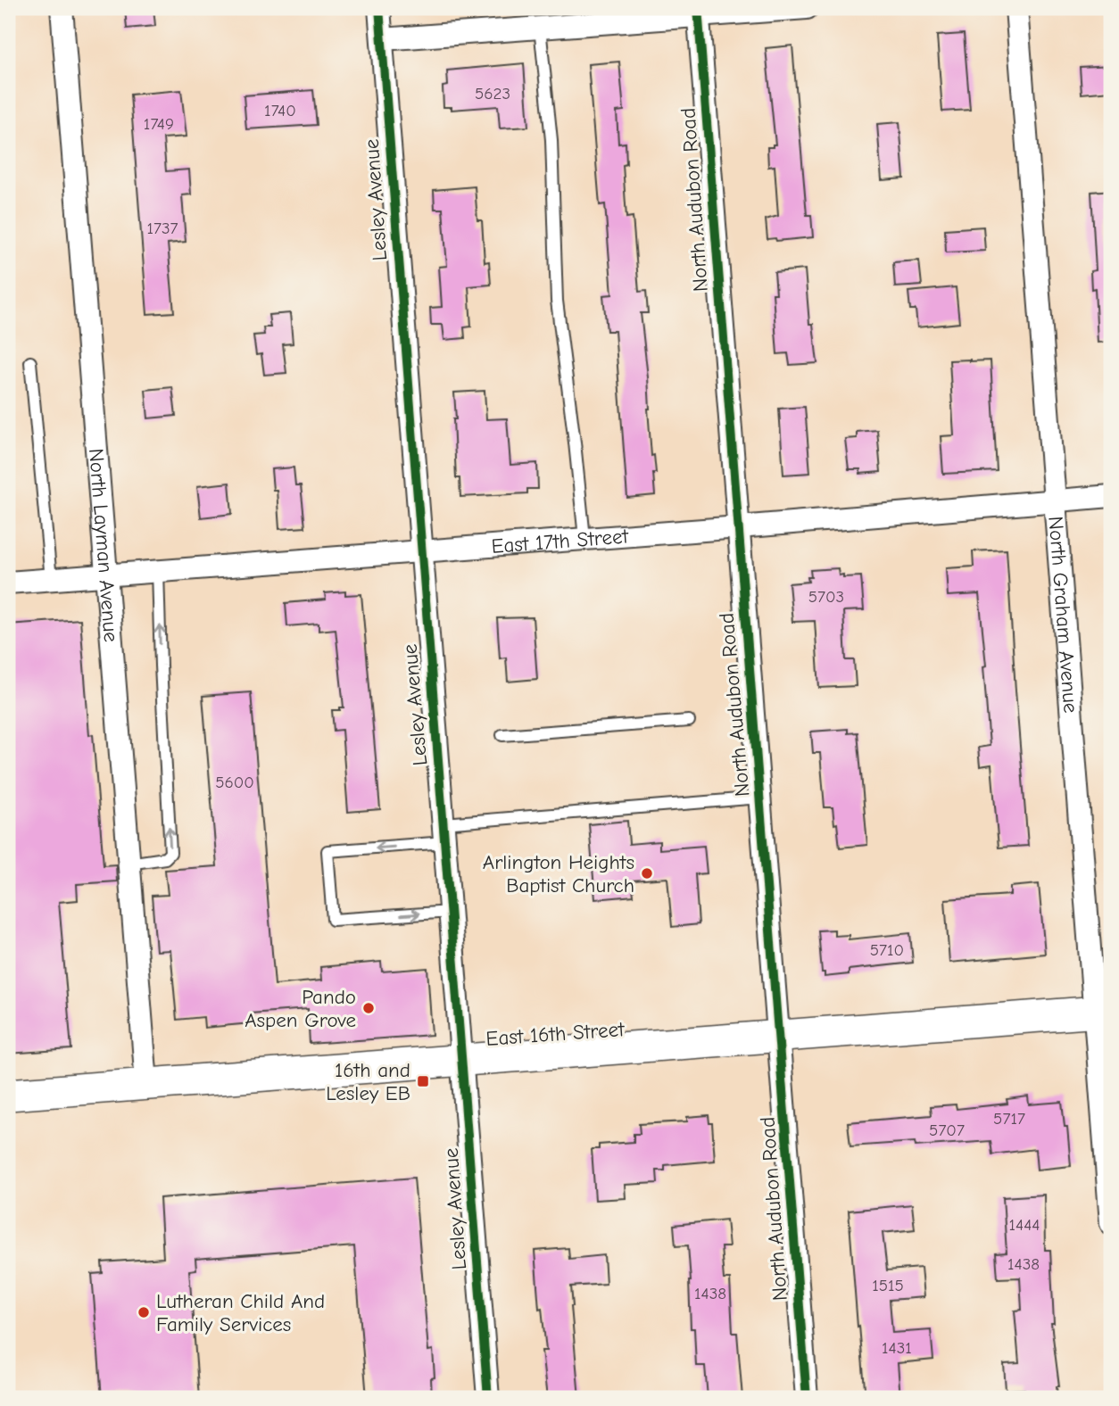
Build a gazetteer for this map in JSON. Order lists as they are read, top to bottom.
{
  "streets": {
    "main road": ["East 16th Street"],
    "street": [
      "Lesley Avenue",
      "North Audubon Road",
      "East 17th Street",
      "North Layman Avenue",
      "North Graham Avenue"
    ]
  },
  "crossings": [
    ["Lesley Avenue", "East 17th Street"],
    ["Lesley Avenue", "East 16th Street"],
    ["North Audubon Road", "East 17th Street"],
    ["North Audubon Road", "East 16th Street"],
    ["East 17th Street", "North Layman Avenue"],
    ["East 17th Street", "North Graham Avenue"],
    ["North Layman Avenue", "East 16th Street"],
    ["North Graham Avenue", "East 16th Street"]
  ],
  "places": {
    "other": ["Arlington Heights Baptist Church", "Pando Aspen Grove", "Lutheran Child And Family Services"],
    "transit": ["16th and Lesley EB"]
  },
  "house_numbers": [
    "5623",
    "1740",
    "1749",
    "1737",
    "5703",
    "5600",
    "5710",
    "5717",
    "5707",
    "1444",
    "1438",
    "1515",
    "1438",
    "1431"
  ]
}
